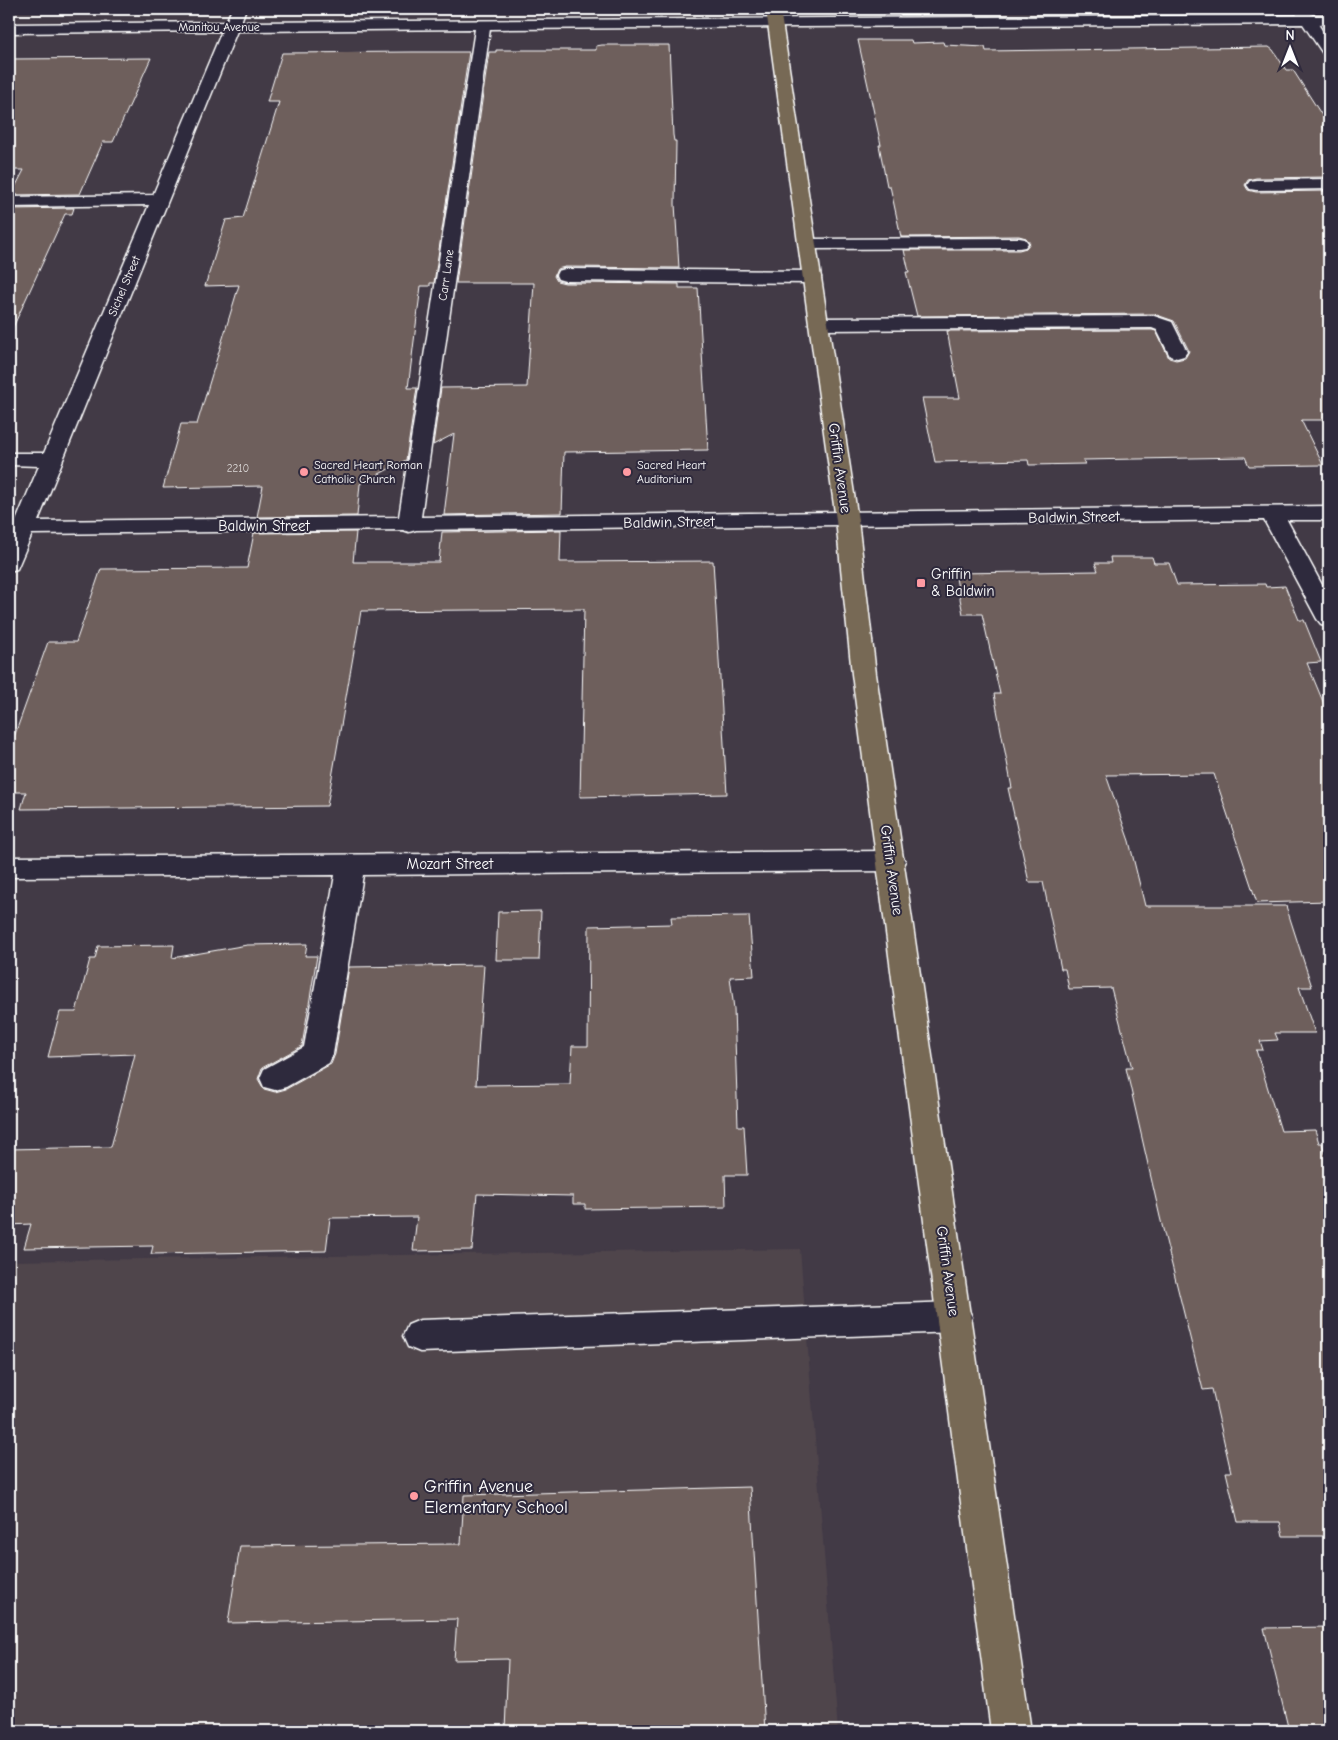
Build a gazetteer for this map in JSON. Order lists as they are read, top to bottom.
{
  "streets": {
    "main road": ["Griffin Avenue"],
    "street": [
      "Manitou Avenue",
      "Carr Lane",
      "Sichel Street",
      "Baldwin Street",
      "Mozart Street"
    ]
  },
  "crossings": [
    ["Manitou Avenue", "Carr Lane"],
    ["Manitou Avenue", "Sichel Street"],
    ["Manitou Avenue", "Griffin Avenue"],
    ["Carr Lane", "Baldwin Street"],
    ["Sichel Street", "Baldwin Street"],
    ["Griffin Avenue", "Baldwin Street"],
    ["Griffin Avenue", "Mozart Street"]
  ],
  "places": {
    "other": ["Sacred Heart Roman Catholic Church", "Sacred Heart Auditorium", "Griffin Avenue Elementary School"],
    "transit": ["Griffin & Baldwin"]
  },
  "house_numbers": ["2210"],
  "north": "top"
}
